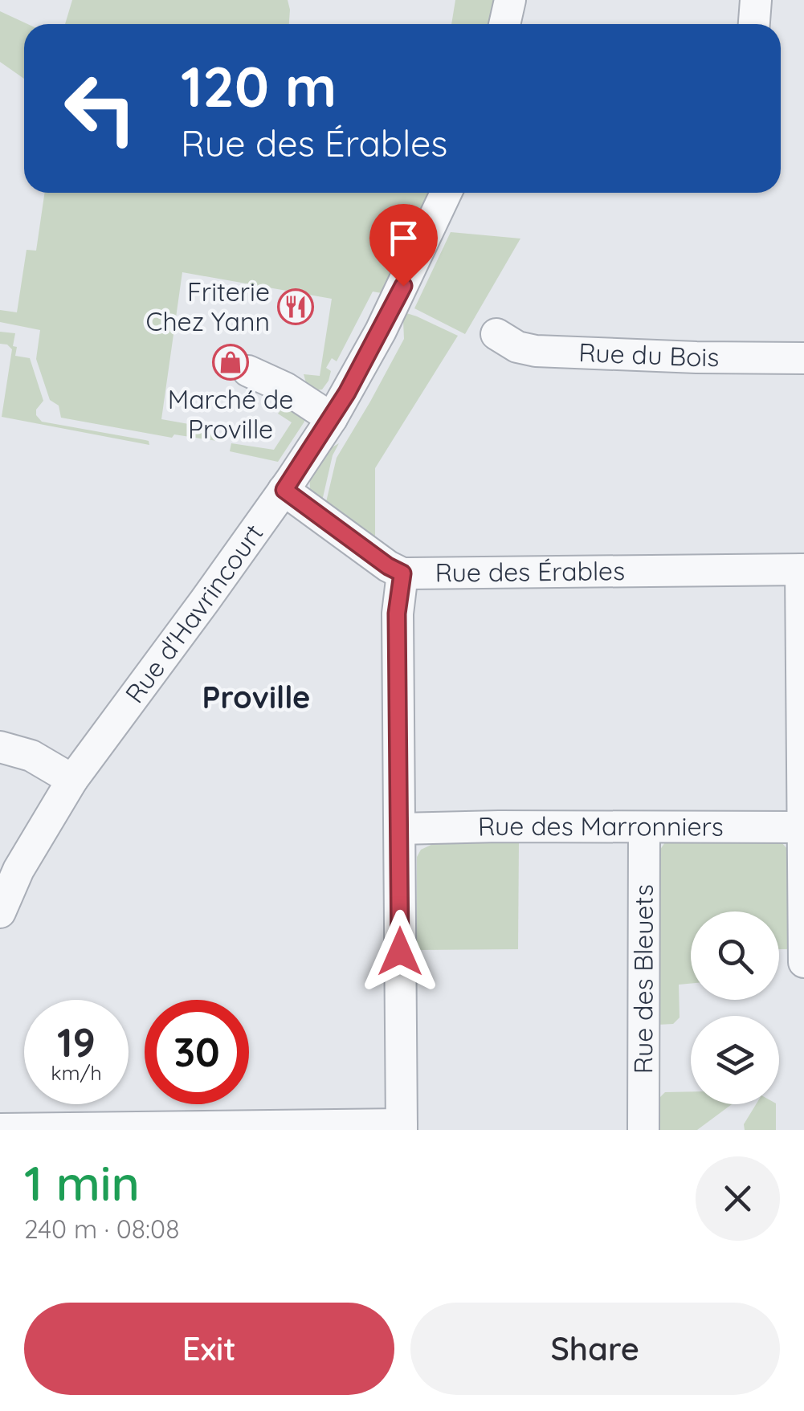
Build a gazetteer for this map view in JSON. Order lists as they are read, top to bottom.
{
  "streets": {
    "street": [
      "Rue du Bois",
      "Rue des Érables",
      "Rue d'Havrincourt",
      "Rue des Marronniers",
      "Rue des Bleuets"
    ]
  },
  "crossings": [
    ["Rue des Érables", "Rue d'Havrincourt"],
    ["Rue des Marronniers", "Rue des Bleuets"]
  ],
  "districts": ["Proville"],
  "places": {
    "restaurant": ["Friterie Chez Yann"],
    "shop": ["Marché de Proville"]
  },
  "page": {
    "turn": ["120 m", "Rue des Érables"],
    "speed": "19 km/h",
    "limit": "30",
    "heading": ["1 min", "240 m · 08:08"],
    "buttons": ["Exit", "Share"]
  }
}
